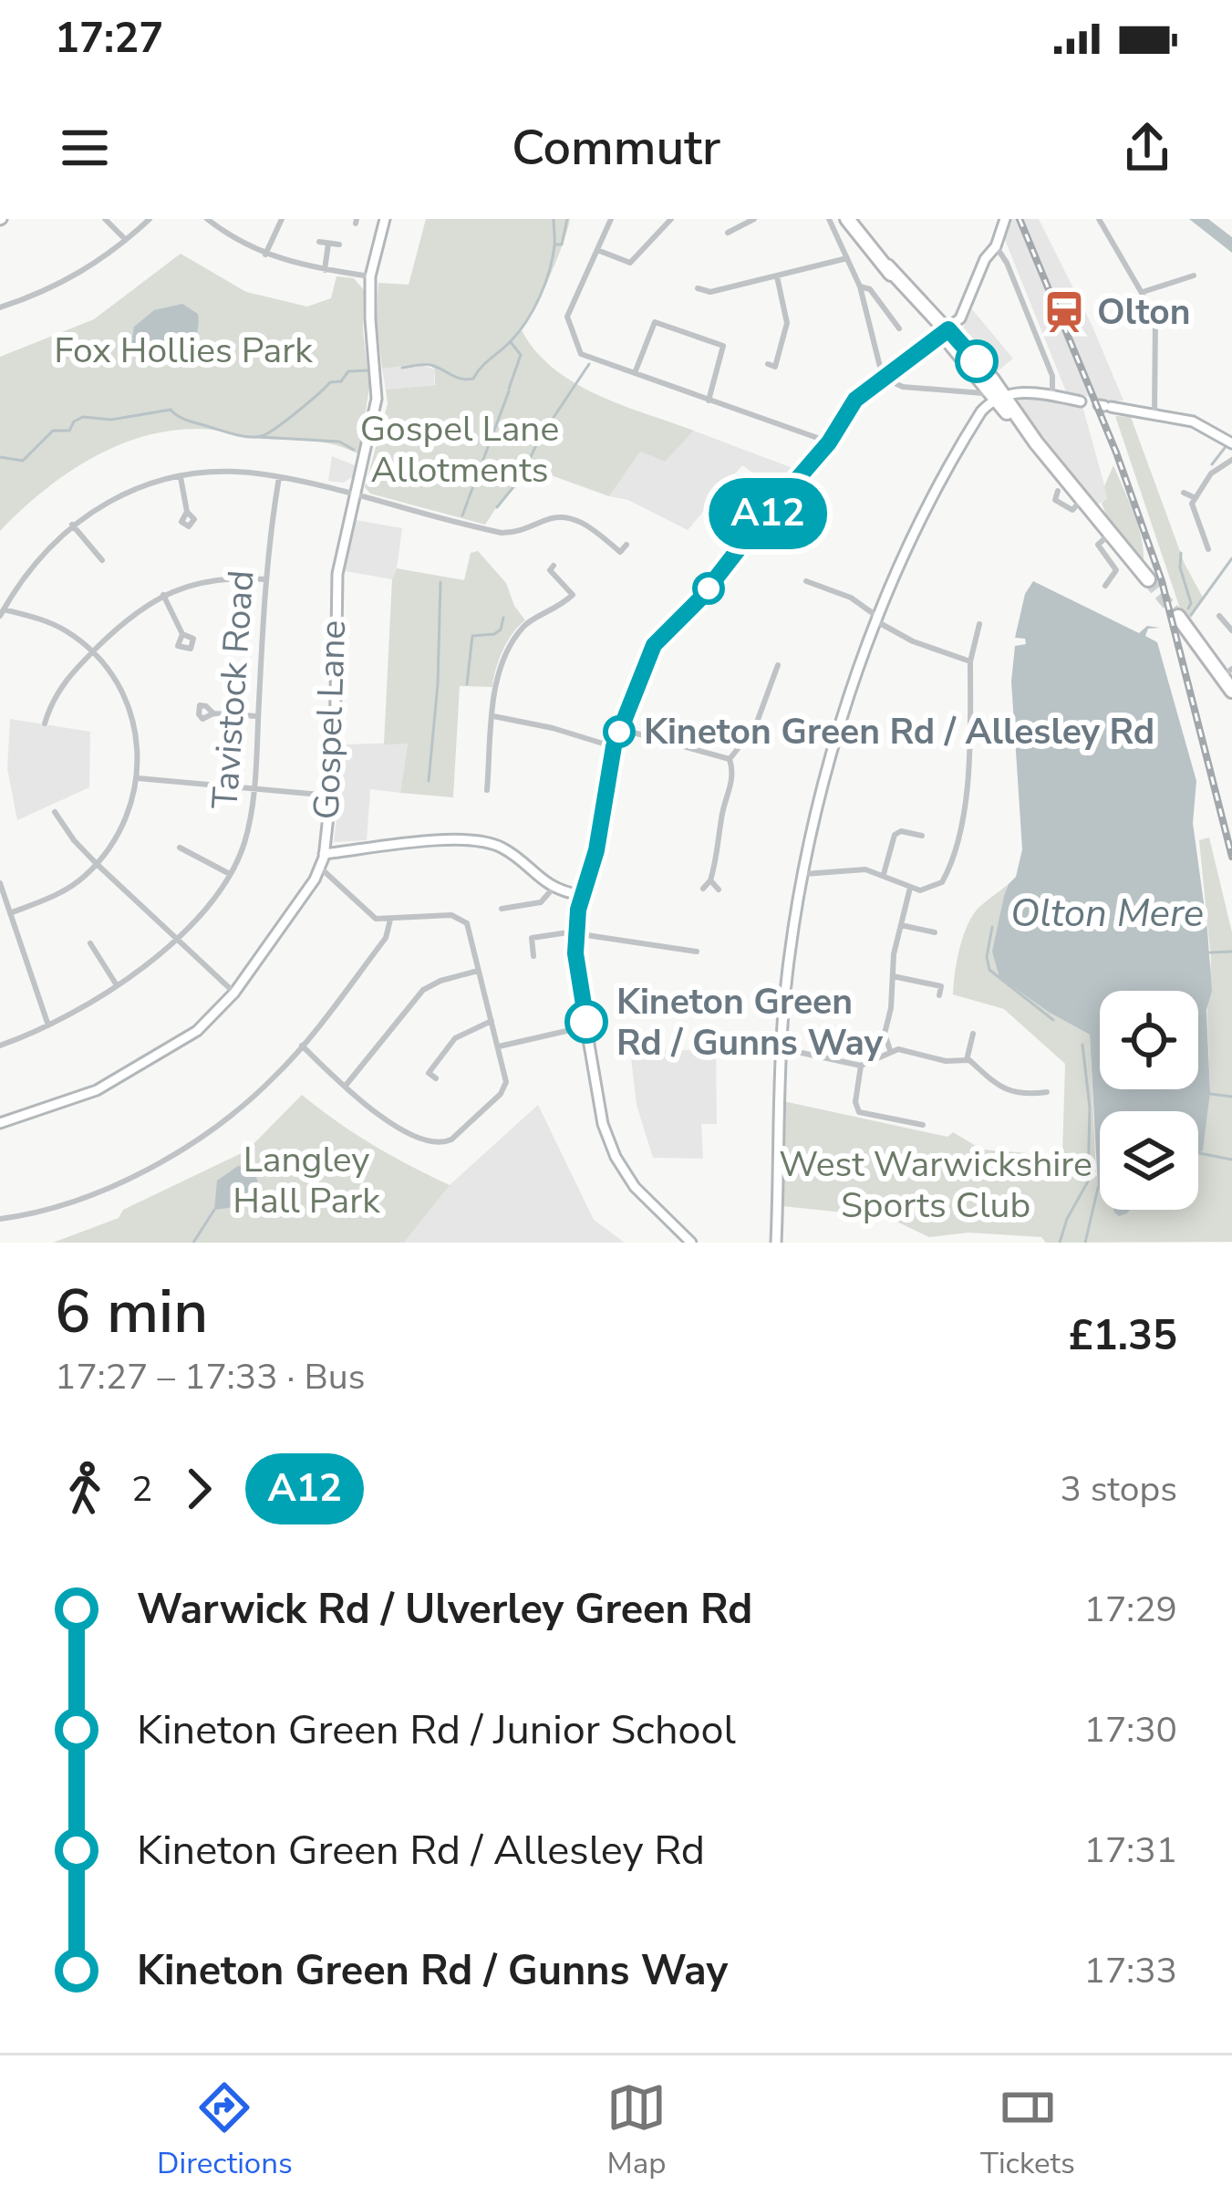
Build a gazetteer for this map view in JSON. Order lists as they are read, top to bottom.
{
  "streets": {
    "street": ["Tavistock Road", "Gospel Lane"]
  },
  "water": ["Olton Mere"],
  "parks": [
    "Fox Hollies Park",
    "Gospel Lane Allotments",
    "Langley Hall Park",
    "West Warwickshire Sports Club"
  ],
  "places": {
    "station": ["Olton"],
    "other": ["Kineton Green Rd / Allesley Rd", "Kineton Green Rd / Gunns Way"]
  },
  "lines": ["bus line A12"],
  "page": {
    "status": "17:27",
    "header": "Commutr",
    "on_map": "A12",
    "heading": ["6 min", "17:27 – 17:33 · Bus", "£1.35"],
    "legs": ["2", "A12", "3 stops"],
    "list": [
      {
        "name": "Warwick Rd / Ulverley Green Rd",
        "value": "17:29"
      },
      {
        "name": "Kineton Green Rd / Junior School",
        "value": "17:30"
      },
      {
        "name": "Kineton Green Rd / Allesley Rd",
        "value": "17:31"
      },
      {
        "name": "Kineton Green Rd / Gunns Way",
        "value": "17:33"
      }
    ],
    "tabs": ["Directions", "Map", "Tickets"]
  }
}
